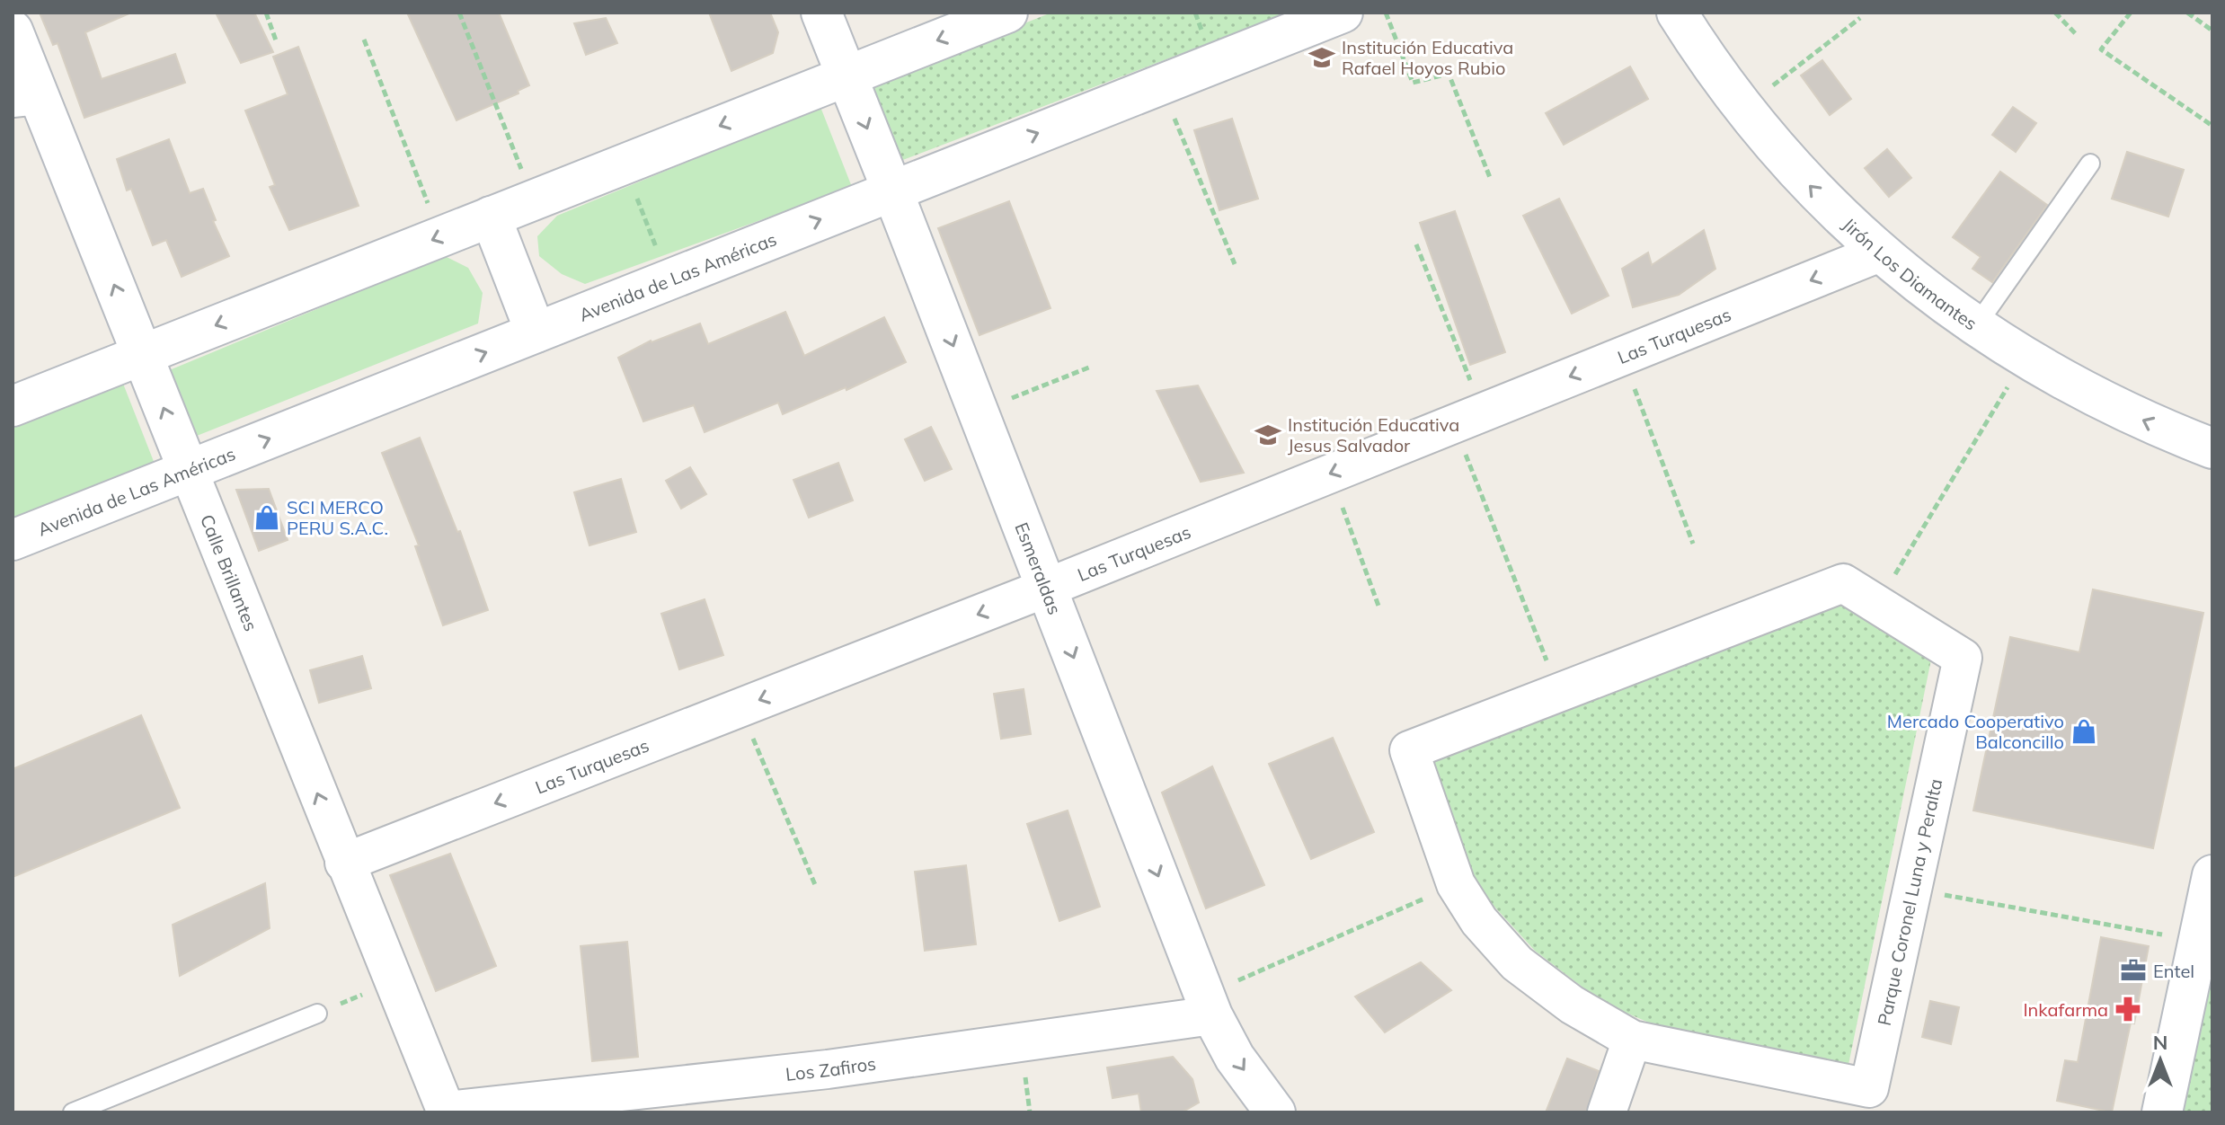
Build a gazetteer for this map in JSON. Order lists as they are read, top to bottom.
{
  "streets": {
    "street": [
      "Jirón Los Diamantes",
      "Avenida de Las Américas",
      "Las Turquesas",
      "Esmeraldas",
      "Calle Brillantes",
      "Parque Coronel Luna y Peralta",
      "Los Zafiros"
    ]
  },
  "crossings": [
    ["Jirón Los Diamantes", "Las Turquesas"],
    ["Avenida de Las Américas", "Esmeraldas"],
    ["Avenida de Las Américas", "Calle Brillantes"],
    ["Las Turquesas", "Esmeraldas"],
    ["Las Turquesas", "Calle Brillantes"],
    ["Esmeraldas", "Los Zafiros"],
    ["Calle Brillantes", "Los Zafiros"]
  ],
  "one_way": [
    "Jirón Los Diamantes",
    "Las Turquesas",
    "Esmeraldas",
    "Calle Brillantes"
  ],
  "places": {
    "school or university": ["Institución Educativa Rafael Hoyos Rubio", "Institución Educativa Jesus Salvador"],
    "shop": ["SCI MERCO PERU S.A.C.", "Mercado Cooperativo Balconcillo"],
    "office": ["Entel"],
    "pharmacy": ["Inkafarma"]
  },
  "north": "top"
}
